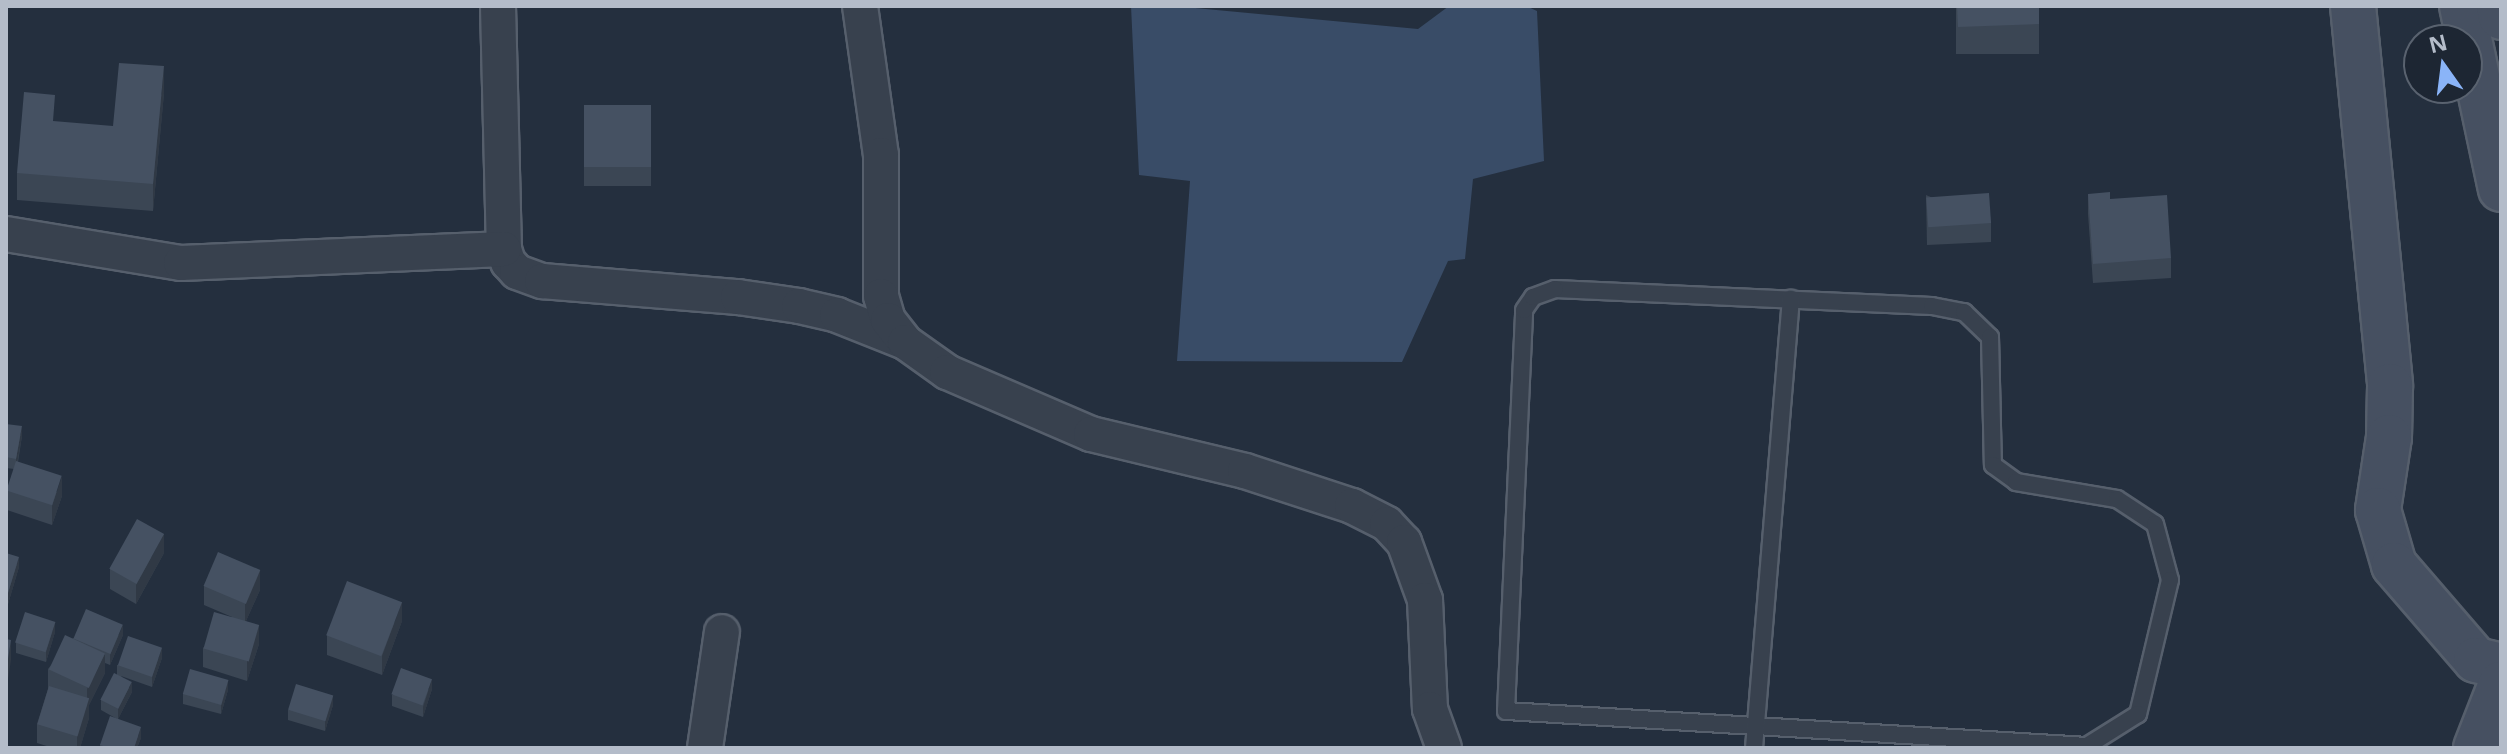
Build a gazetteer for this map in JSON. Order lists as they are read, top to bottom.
{
  "north": "top"
}
